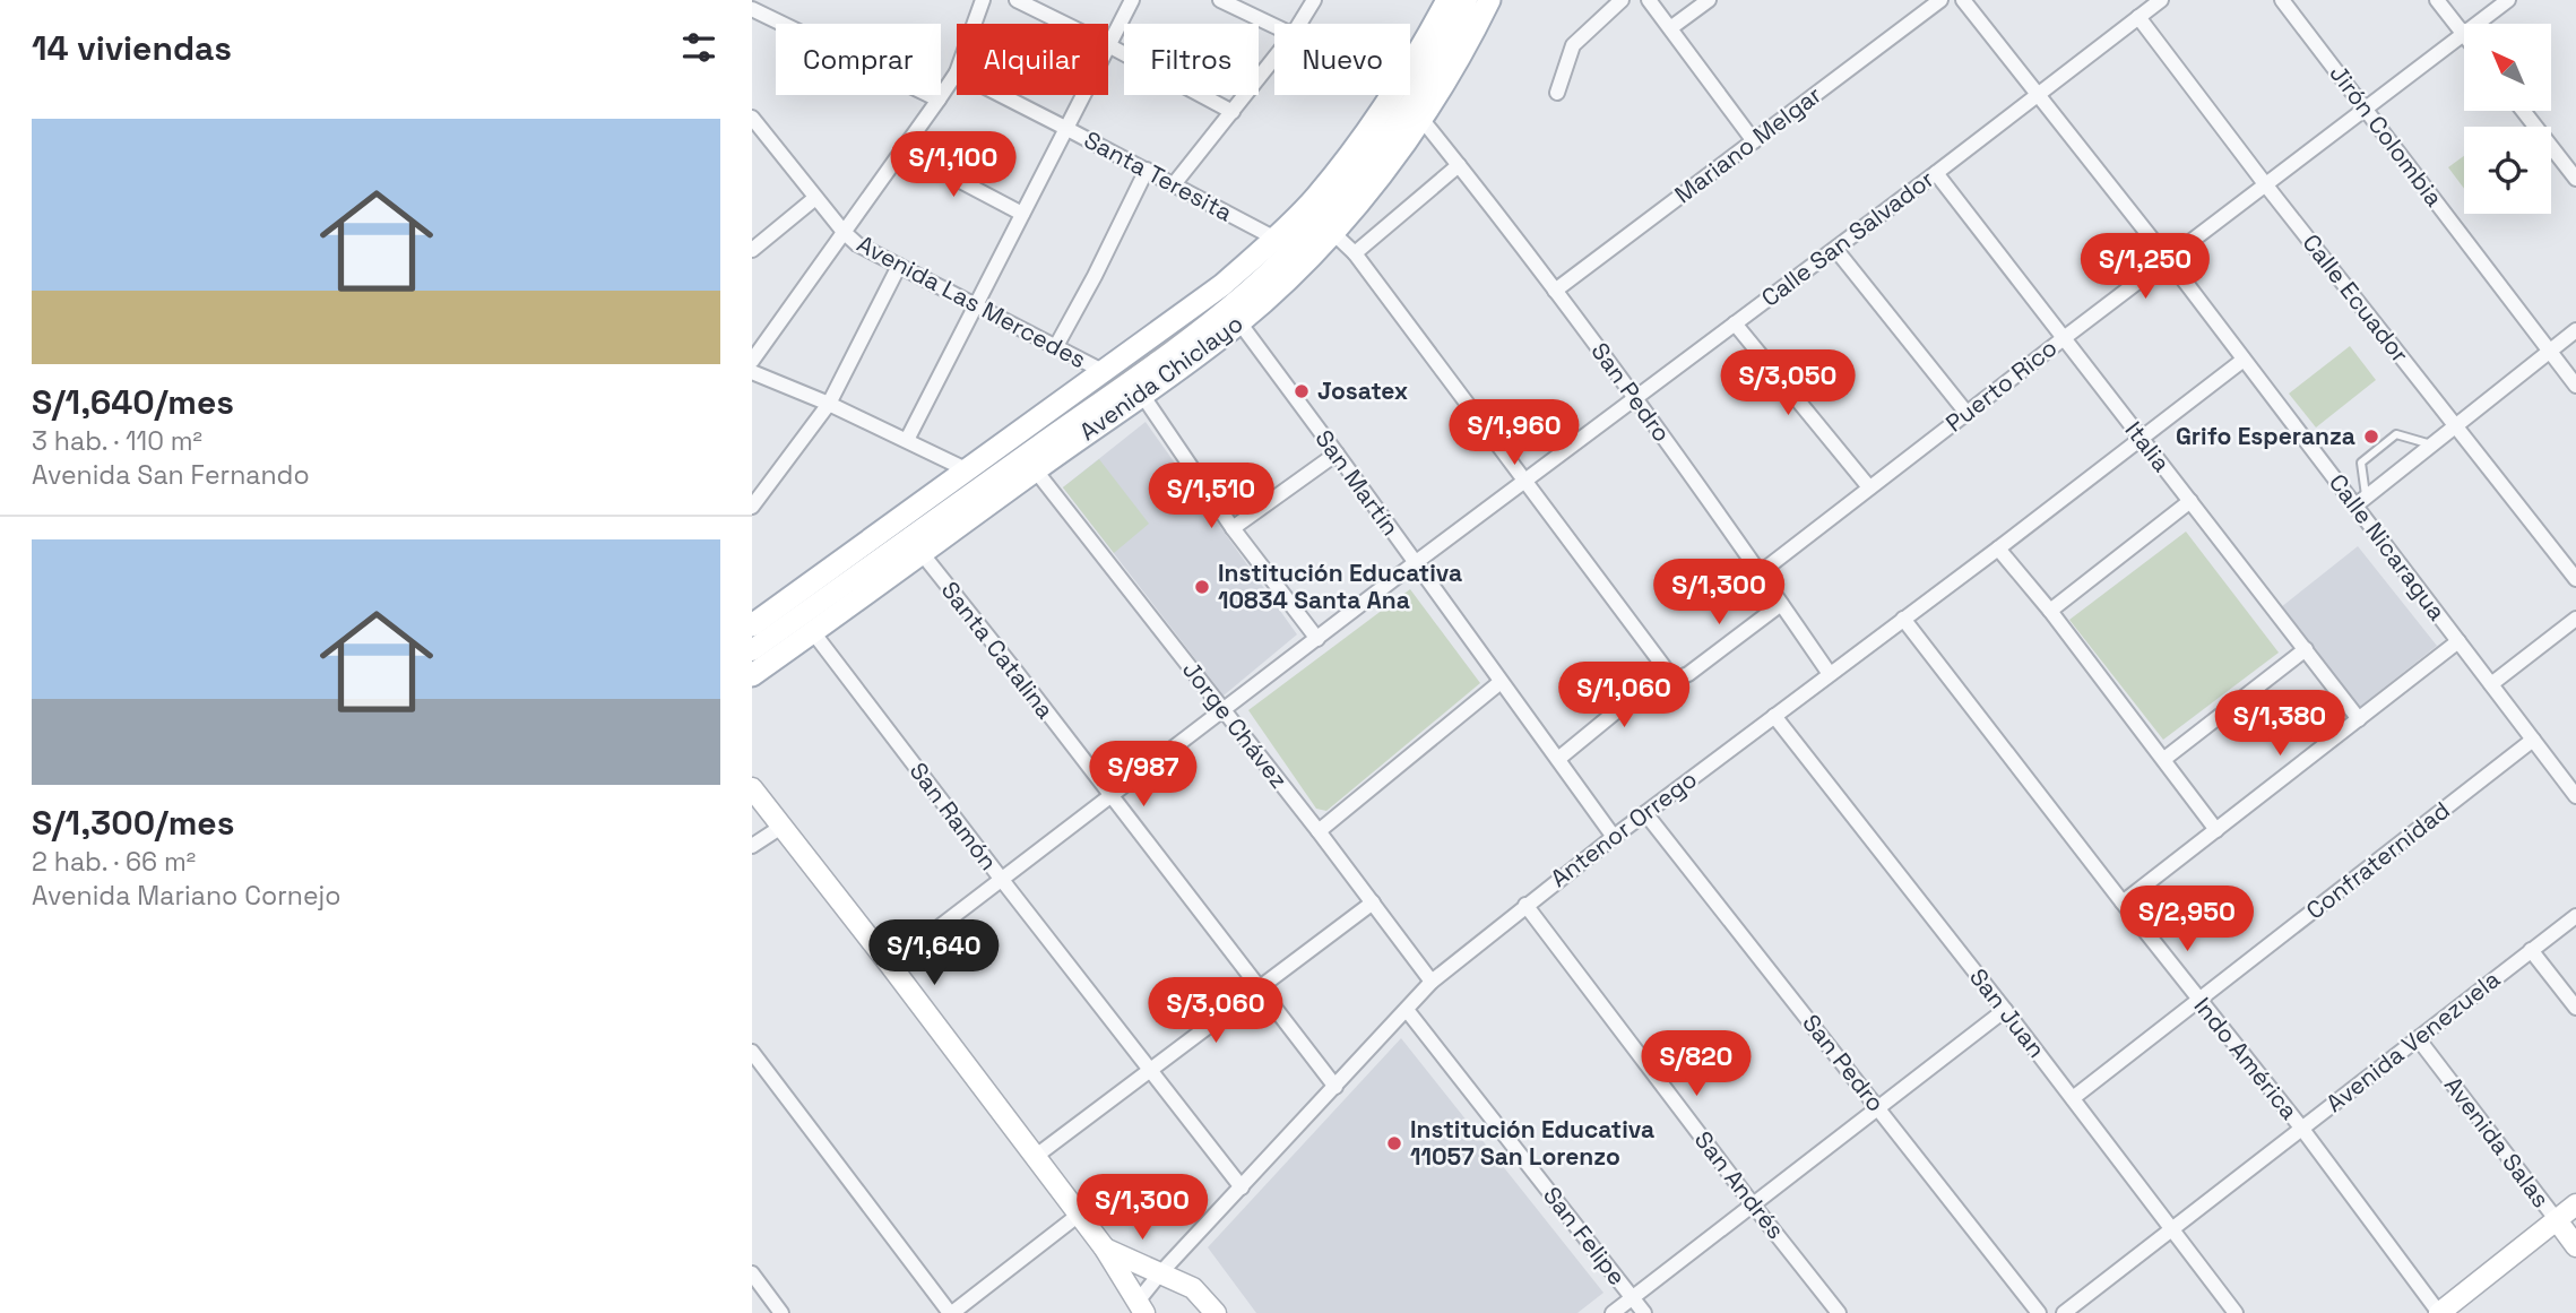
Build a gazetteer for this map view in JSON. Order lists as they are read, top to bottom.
{
  "streets": {
    "main road": ["Avenida Chiclayo"],
    "street": [
      "Jirón Colombia",
      "Mariano Melgar",
      "Santa Teresita",
      "Calle San Salvador",
      "Calle Ecuador",
      "Avenida Las Mercedes",
      "Puerto Rico",
      "San Pedro",
      "Italia",
      "San Martín",
      "Calle Nicaragua",
      "Santa Catalina",
      "Jorge Chávez",
      "San Ramón",
      "Antenor Orrego",
      "Confraternidad",
      "San Juan",
      "Avenida Venezuela",
      "Indo América",
      "Avenida Salas",
      "San Andrés",
      "San Felipe"
    ]
  },
  "crossings": [
    ["Jirón Colombia", "Puerto Rico"],
    ["Mariano Melgar", "San Pedro"],
    ["Santa Teresita", "Avenida Chiclayo"],
    ["Calle San Salvador", "Calle Ecuador"],
    ["Calle San Salvador", "San Pedro"],
    ["Calle San Salvador", "Italia"],
    ["Calle San Salvador", "San Martín"],
    ["Calle San Salvador", "Calle Nicaragua"],
    ["Calle San Salvador", "Santa Catalina"],
    ["Calle San Salvador", "Jorge Chávez"],
    ["Calle San Salvador", "San Ramón"],
    ["Calle Ecuador", "Puerto Rico"],
    ["Avenida Las Mercedes", "Avenida Chiclayo"],
    ["Avenida Chiclayo", "San Pedro"],
    ["Avenida Chiclayo", "San Martín"],
    ["Avenida Chiclayo", "Santa Catalina"],
    ["Avenida Chiclayo", "Jorge Chávez"],
    ["Avenida Chiclayo", "San Ramón"],
    ["Puerto Rico", "San Pedro"],
    ["Puerto Rico", "Italia"],
    ["Puerto Rico", "Calle Nicaragua"],
    ["San Pedro", "Antenor Orrego"],
    ["Italia", "Antenor Orrego"],
    ["San Martín", "Antenor Orrego"],
    ["Calle Nicaragua", "Antenor Orrego"],
    ["Calle Nicaragua", "Confraternidad"],
    ["Santa Catalina", "Antenor Orrego"],
    ["Jorge Chávez", "Antenor Orrego"],
    ["San Ramón", "Antenor Orrego"],
    ["Antenor Orrego", "San Juan"],
    ["Antenor Orrego", "Indo América"],
    ["Antenor Orrego", "San Andrés"],
    ["Antenor Orrego", "San Felipe"],
    ["Confraternidad", "San Juan"],
    ["Confraternidad", "Indo América"],
    ["San Juan", "Avenida Venezuela"],
    ["Avenida Venezuela", "Indo América"],
    ["Avenida Venezuela", "Avenida Salas"]
  ],
  "places": [
    "Josatex",
    "Grifo Esperanza",
    "Institución Educativa 10834 Santa Ana",
    "Institución Educativa 11057 San Lorenzo"
  ],
  "north": "top left",
  "page": {
    "heading": "14 viviendas",
    "chip": [
      "Comprar",
      "Alquilar",
      "Filtros",
      "Nuevo"
    ],
    "list": [
      {
        "name": "S/1,640/mes",
        "note": "3 hab. · 110 m² · Avenida San Fernando"
      },
      {
        "name": "S/1,300/mes",
        "note": "2 hab. · 66 m² · Avenida Mariano Cornejo"
      }
    ],
    "price": [
      "S/1,100",
      "S/1,250",
      "S/3,050",
      "S/1,960",
      "S/1,510",
      "S/1,300",
      "S/1,060",
      "S/1,380",
      "S/987",
      "S/2,950",
      "S/1,640",
      "S/3,060",
      "S/820",
      "S/1,300"
    ]
  }
}
